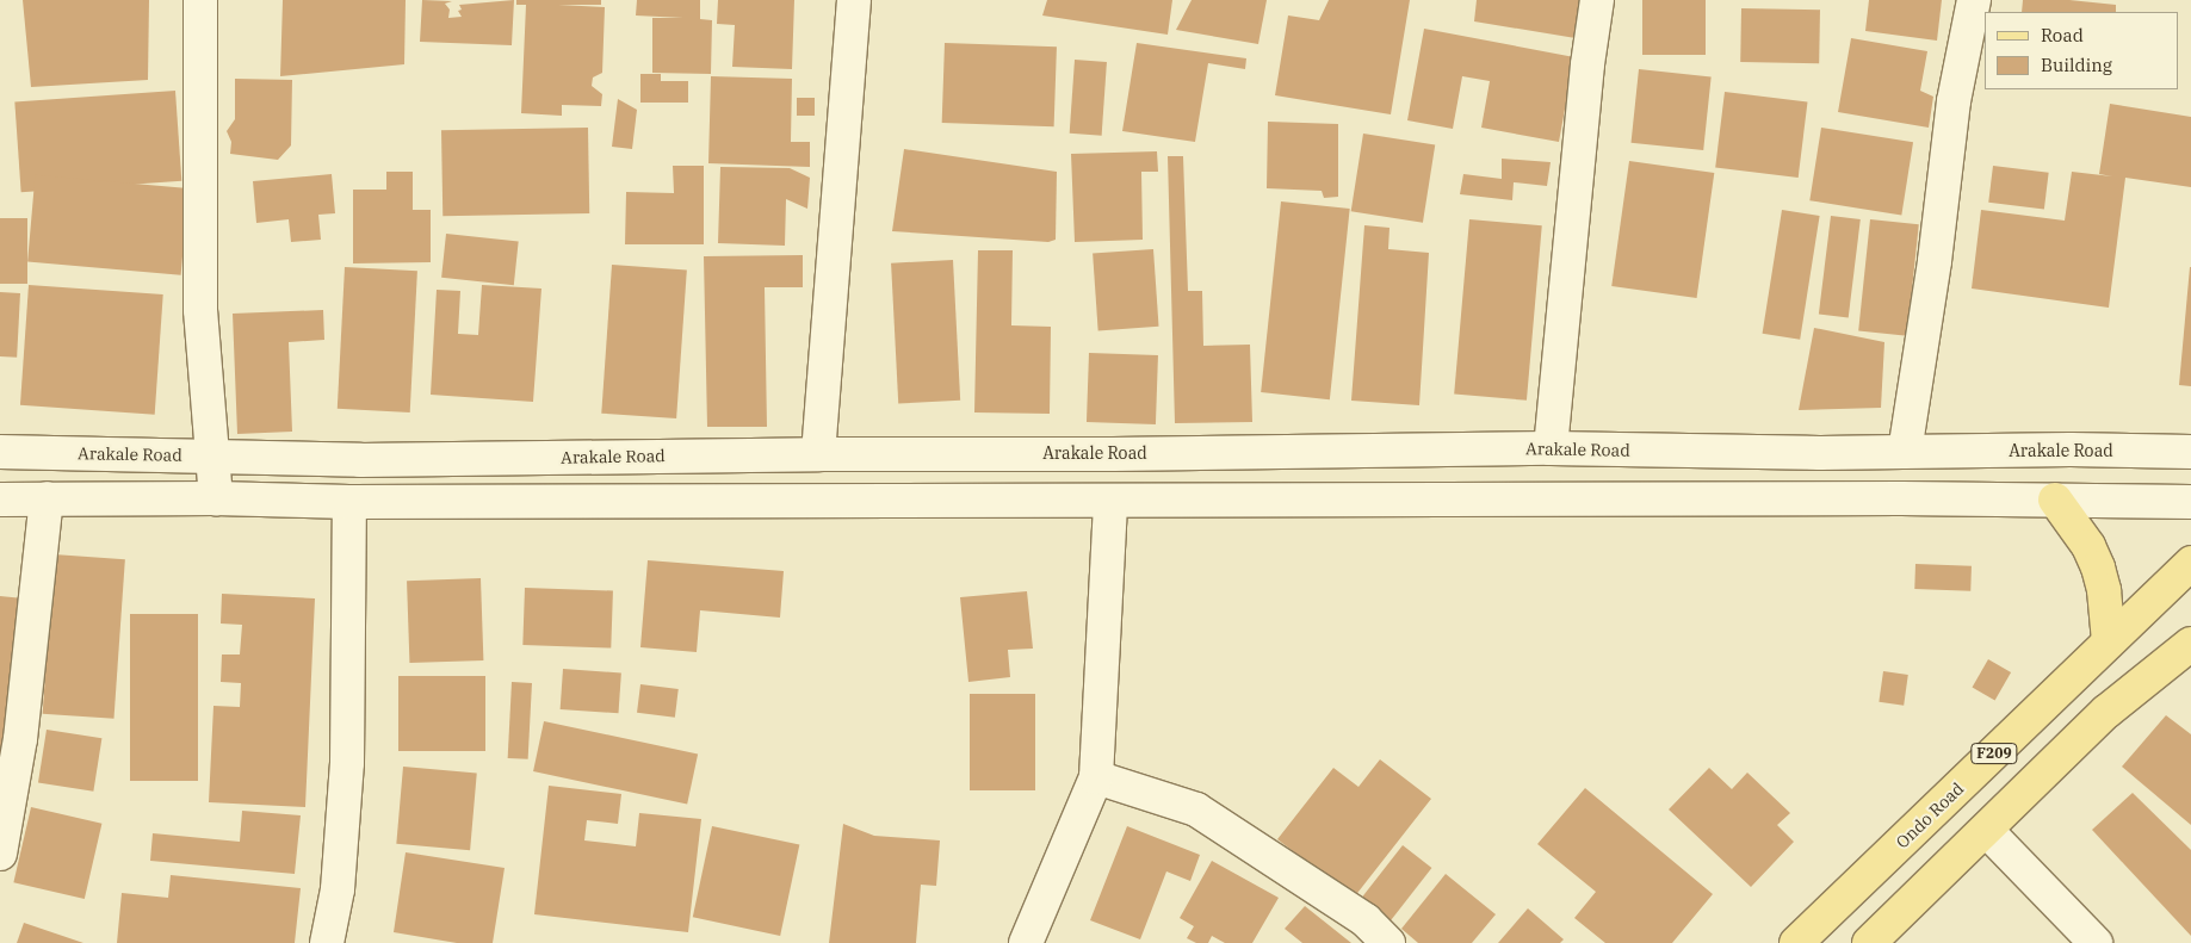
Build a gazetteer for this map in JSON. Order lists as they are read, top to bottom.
{
  "streets": {
    "main road": ["Arakale Road", "F209", "Ondo Road"]
  },
  "legend": ["Road", "Building"]
}
